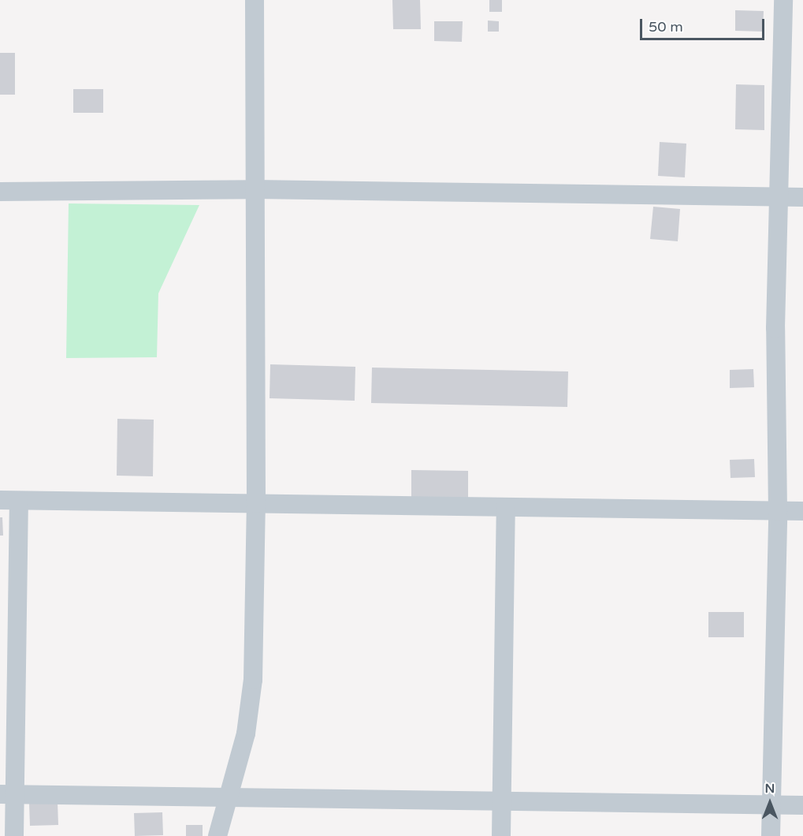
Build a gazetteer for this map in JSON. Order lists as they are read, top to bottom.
{
  "scale_bar": "50 m",
  "north": "top"
}
